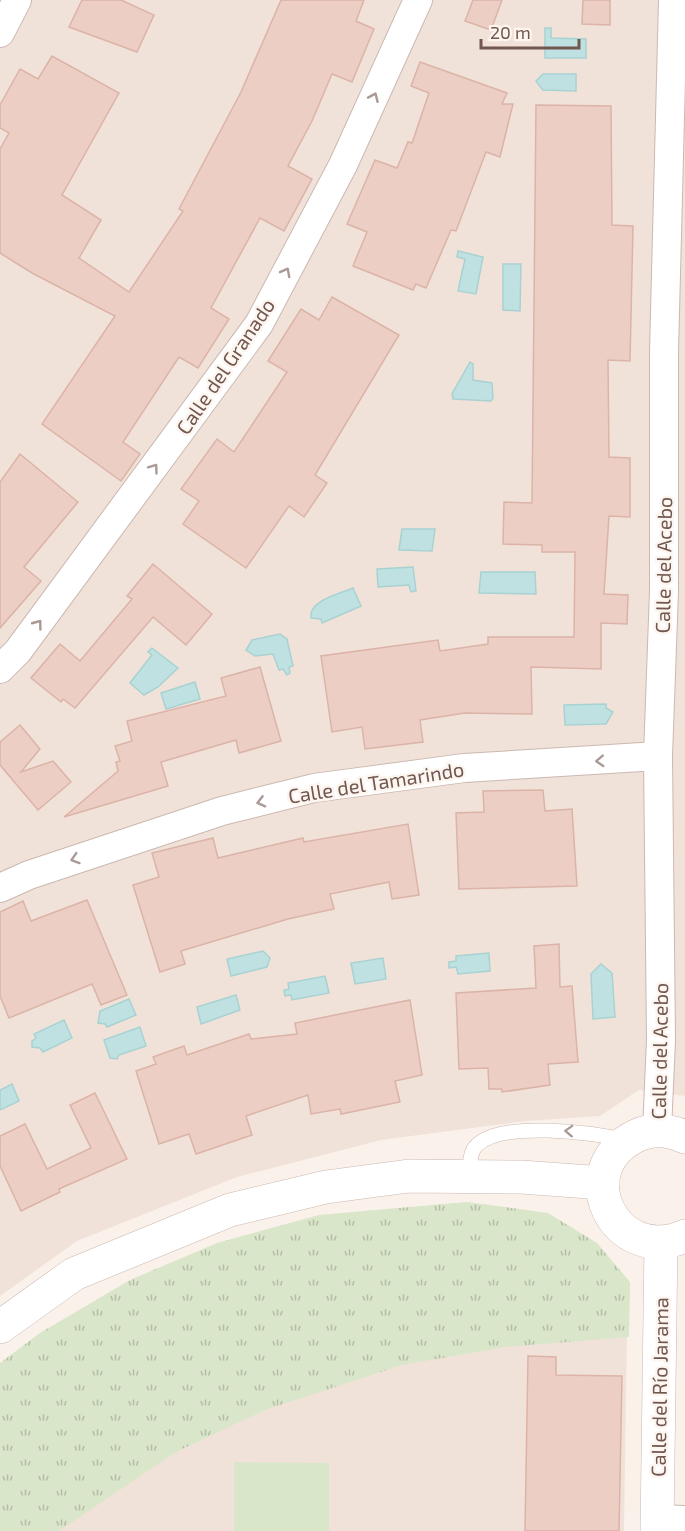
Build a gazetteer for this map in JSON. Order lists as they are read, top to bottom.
{
  "streets": {
    "street": [
      "Calle del Granado",
      "Calle del Acebo",
      "Calle del Tamarindo",
      "Calle del Río Jarama"
    ]
  },
  "crossings": [
    ["Calle del Acebo", "Calle del Tamarindo"]
  ],
  "one_way": ["Calle del Granado", "Calle del Tamarindo"],
  "scale_bar": "20 m"
}
